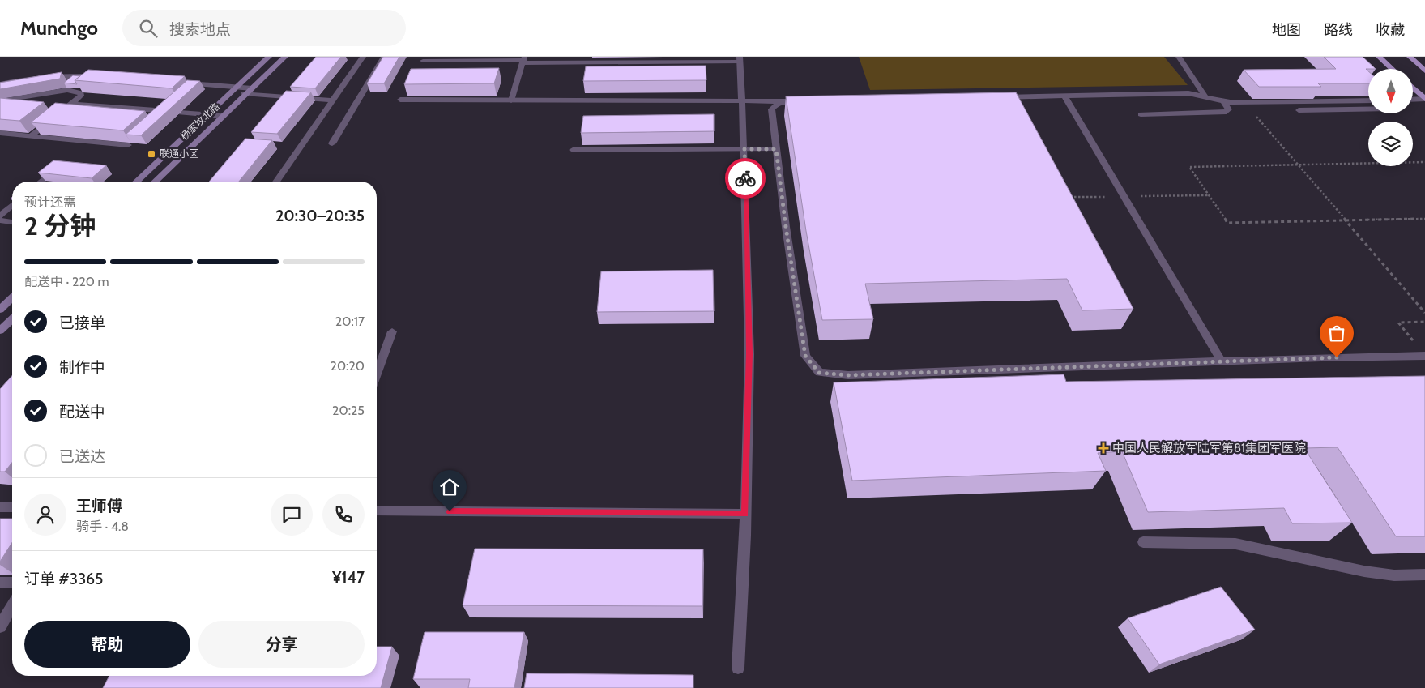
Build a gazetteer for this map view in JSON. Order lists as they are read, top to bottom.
{
  "streets": {
    "main road": ["杨家坟北路"]
  },
  "places": {
    "transit": ["联通小区"],
    "health": ["中国人民解放军陆军第81集团军医院"]
  },
  "north": "bottom",
  "page": {
    "header": "Munchgo",
    "search": "搜索地点",
    "nav": ["地图", "路线", "收藏"],
    "heading": ["2 分钟", "预计还需", "20:30–20:35"],
    "panel": [
      "王师傅",
      "骑手 · 4.8",
      "订单 #3365",
      "¥147"
    ],
    "bar": "配送中 · 220 m",
    "list": [
      ["已接单", "20:17"],
      ["制作中", "20:20"],
      ["配送中", "20:25"],
      "已送达"
    ],
    "buttons": ["帮助", "分享"]
  }
}
